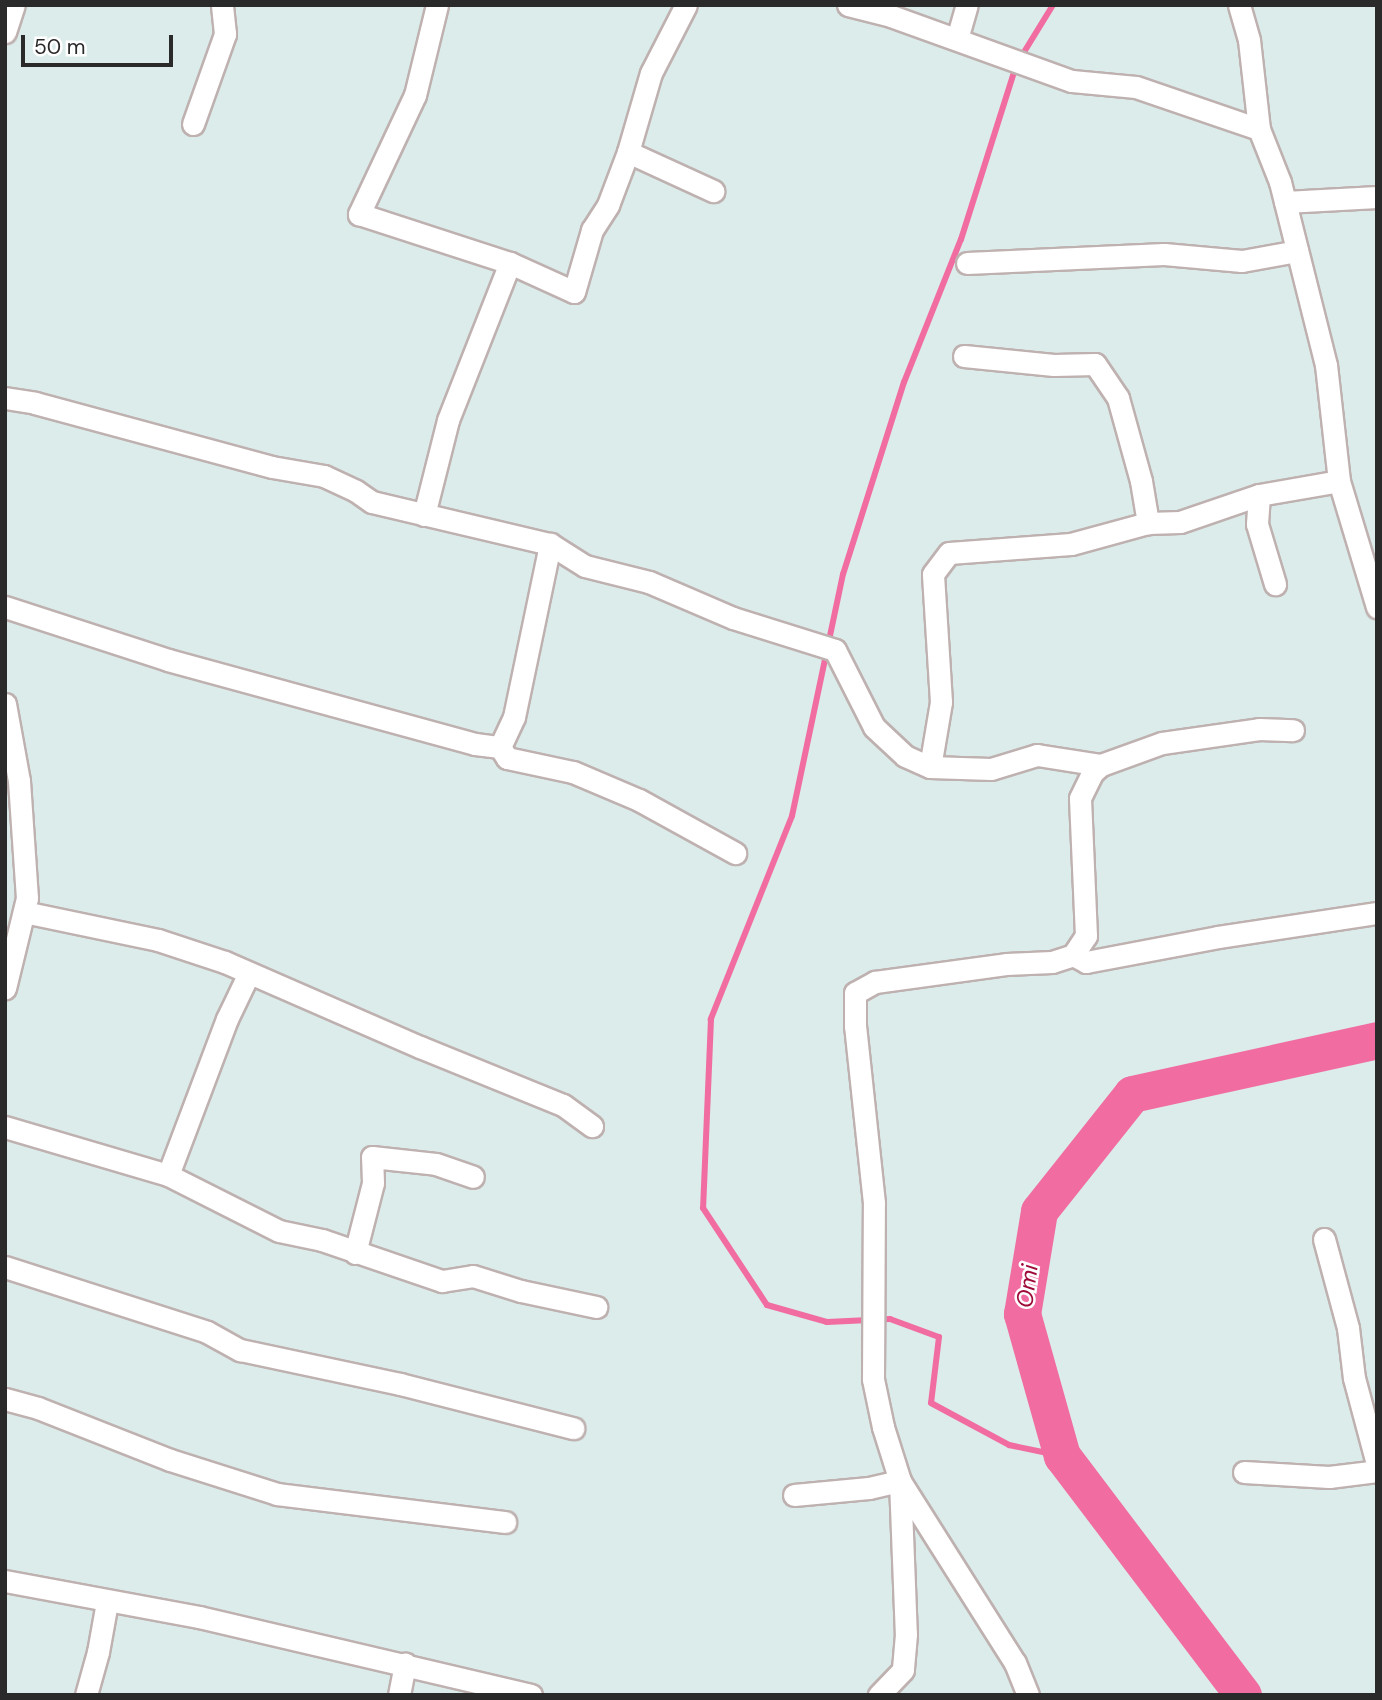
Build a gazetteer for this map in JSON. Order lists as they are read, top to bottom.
{
  "water": ["Omi"],
  "scale_bar": "50 m"
}
